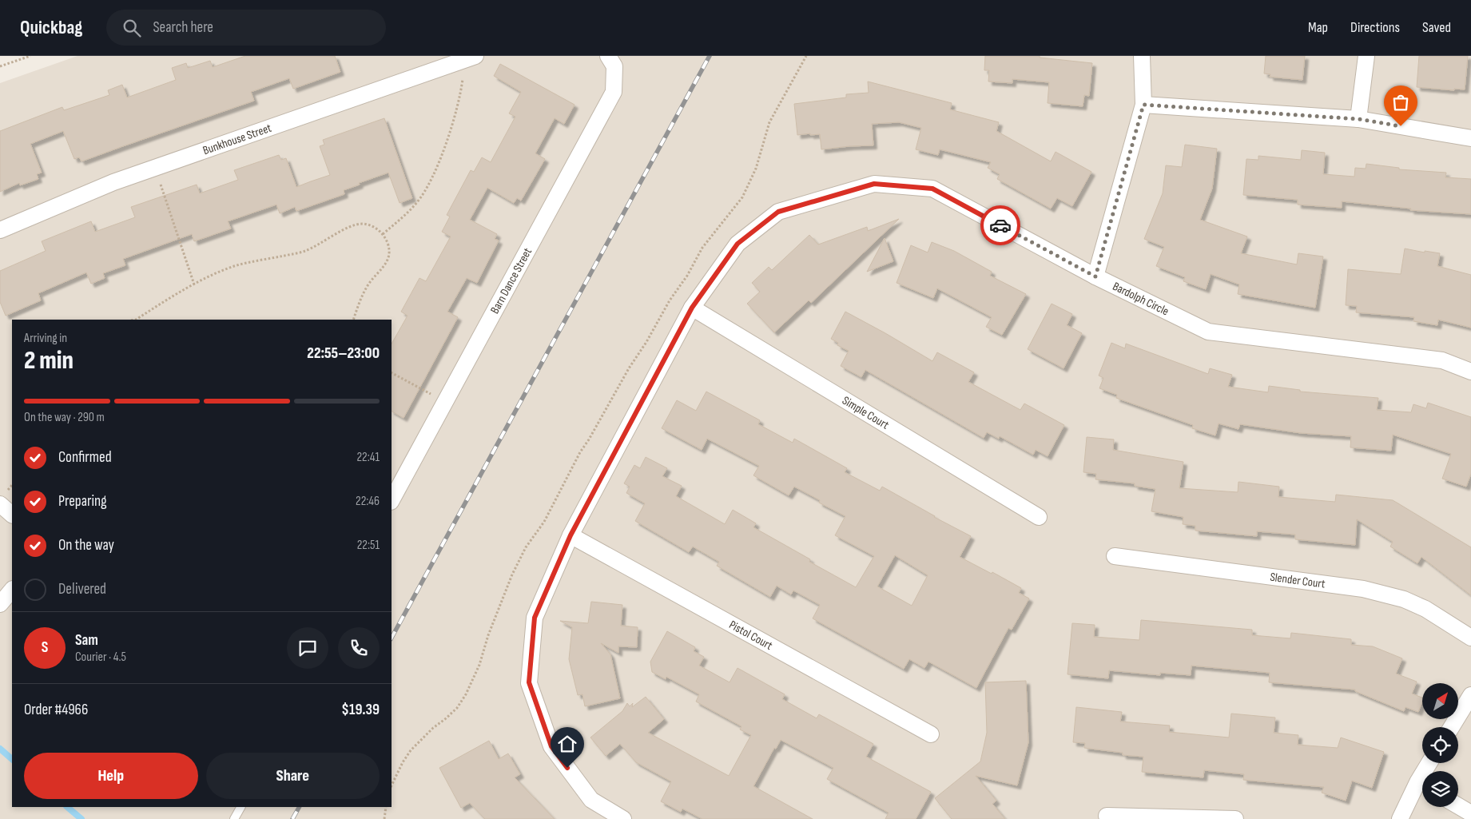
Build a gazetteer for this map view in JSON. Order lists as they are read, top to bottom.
{
  "streets": {
    "street": [
      "Bunkhouse Street",
      "Barn Dance Street",
      "Bardolph Circle",
      "Simple Court",
      "Slender Court",
      "Pistol Court"
    ]
  },
  "crossings": [
    ["Bardolph Circle", "Simple Court"],
    ["Bardolph Circle", "Pistol Court"]
  ],
  "north": "top right",
  "page": {
    "header": "Quickbag",
    "search": "Search here",
    "nav": ["Map", "Directions", "Saved"],
    "heading": ["2 min", "Arriving in", "22:55–23:00"],
    "panel": [
      "Sam",
      "Courier · 4.5",
      "Order #4966",
      "$19.39"
    ],
    "bar": "On the way · 290 m",
    "list": [
      ["Confirmed", "22:41"],
      ["Preparing", "22:46"],
      ["On the way", "22:51"],
      "Delivered"
    ],
    "round": "S",
    "buttons": ["Help", "Share"]
  }
}
